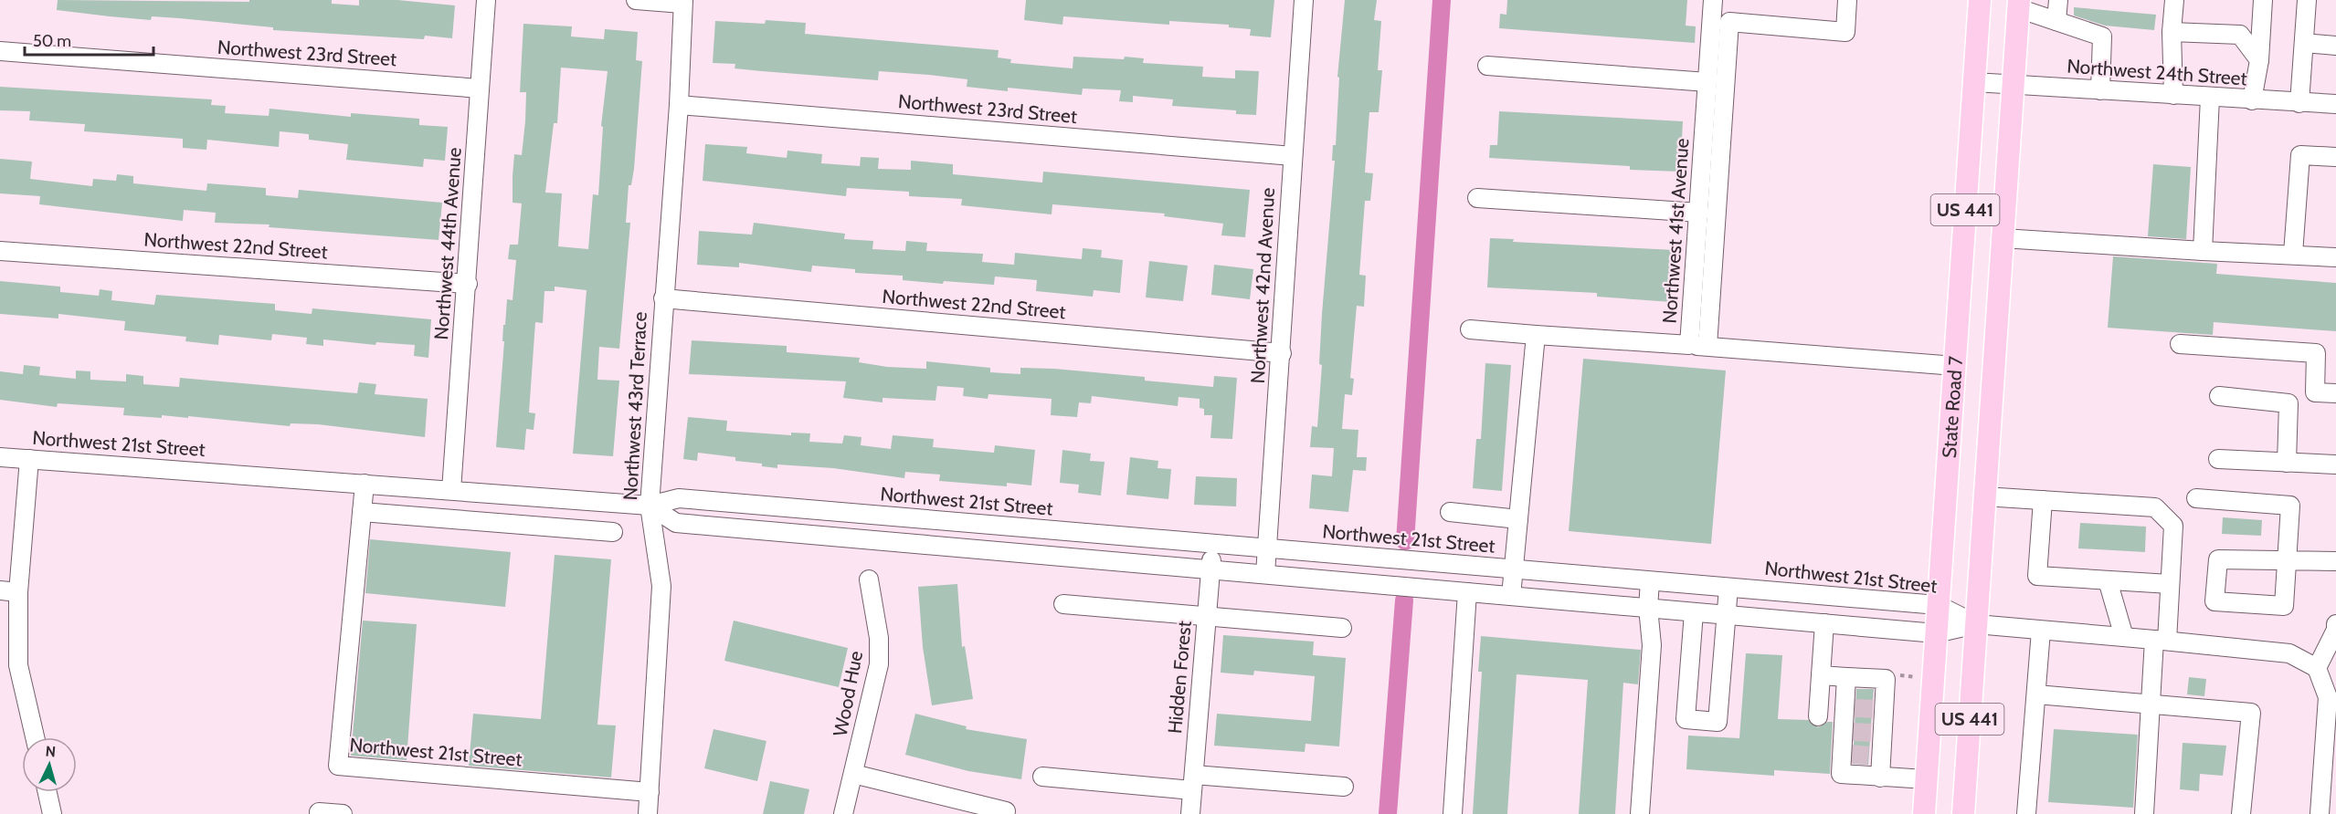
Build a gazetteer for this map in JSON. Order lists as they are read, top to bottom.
{
  "streets": {
    "main road": ["US 441", "State Road 7"],
    "street": [
      "Northwest 23rd Street",
      "Northwest 24th Street",
      "Northwest 41st Avenue",
      "Northwest 44th Avenue",
      "Northwest 22nd Street",
      "Northwest 42nd Avenue",
      "Northwest 43rd Terrace",
      "Northwest 21st Street",
      "Hidden Forest",
      "Wood Hue"
    ]
  },
  "crossings": [
    ["Northwest 23rd Street", "Northwest 44th Avenue"],
    ["Northwest 23rd Street", "Northwest 42nd Avenue"],
    ["Northwest 23rd Street", "Northwest 43rd Terrace"],
    ["Northwest 24th Street", "State Road 7"],
    ["Northwest 44th Avenue", "Northwest 22nd Street"],
    ["Northwest 44th Avenue", "Northwest 21st Street"],
    ["Northwest 22nd Street", "Northwest 42nd Avenue"],
    ["Northwest 22nd Street", "Northwest 43rd Terrace"],
    ["Northwest 42nd Avenue", "Northwest 21st Street"],
    ["Northwest 43rd Terrace", "Northwest 21st Street"],
    ["State Road 7", "Northwest 21st Street"],
    ["Northwest 21st Street", "Hidden Forest"]
  ],
  "scale_bar": "50 m",
  "north": "top"
}
